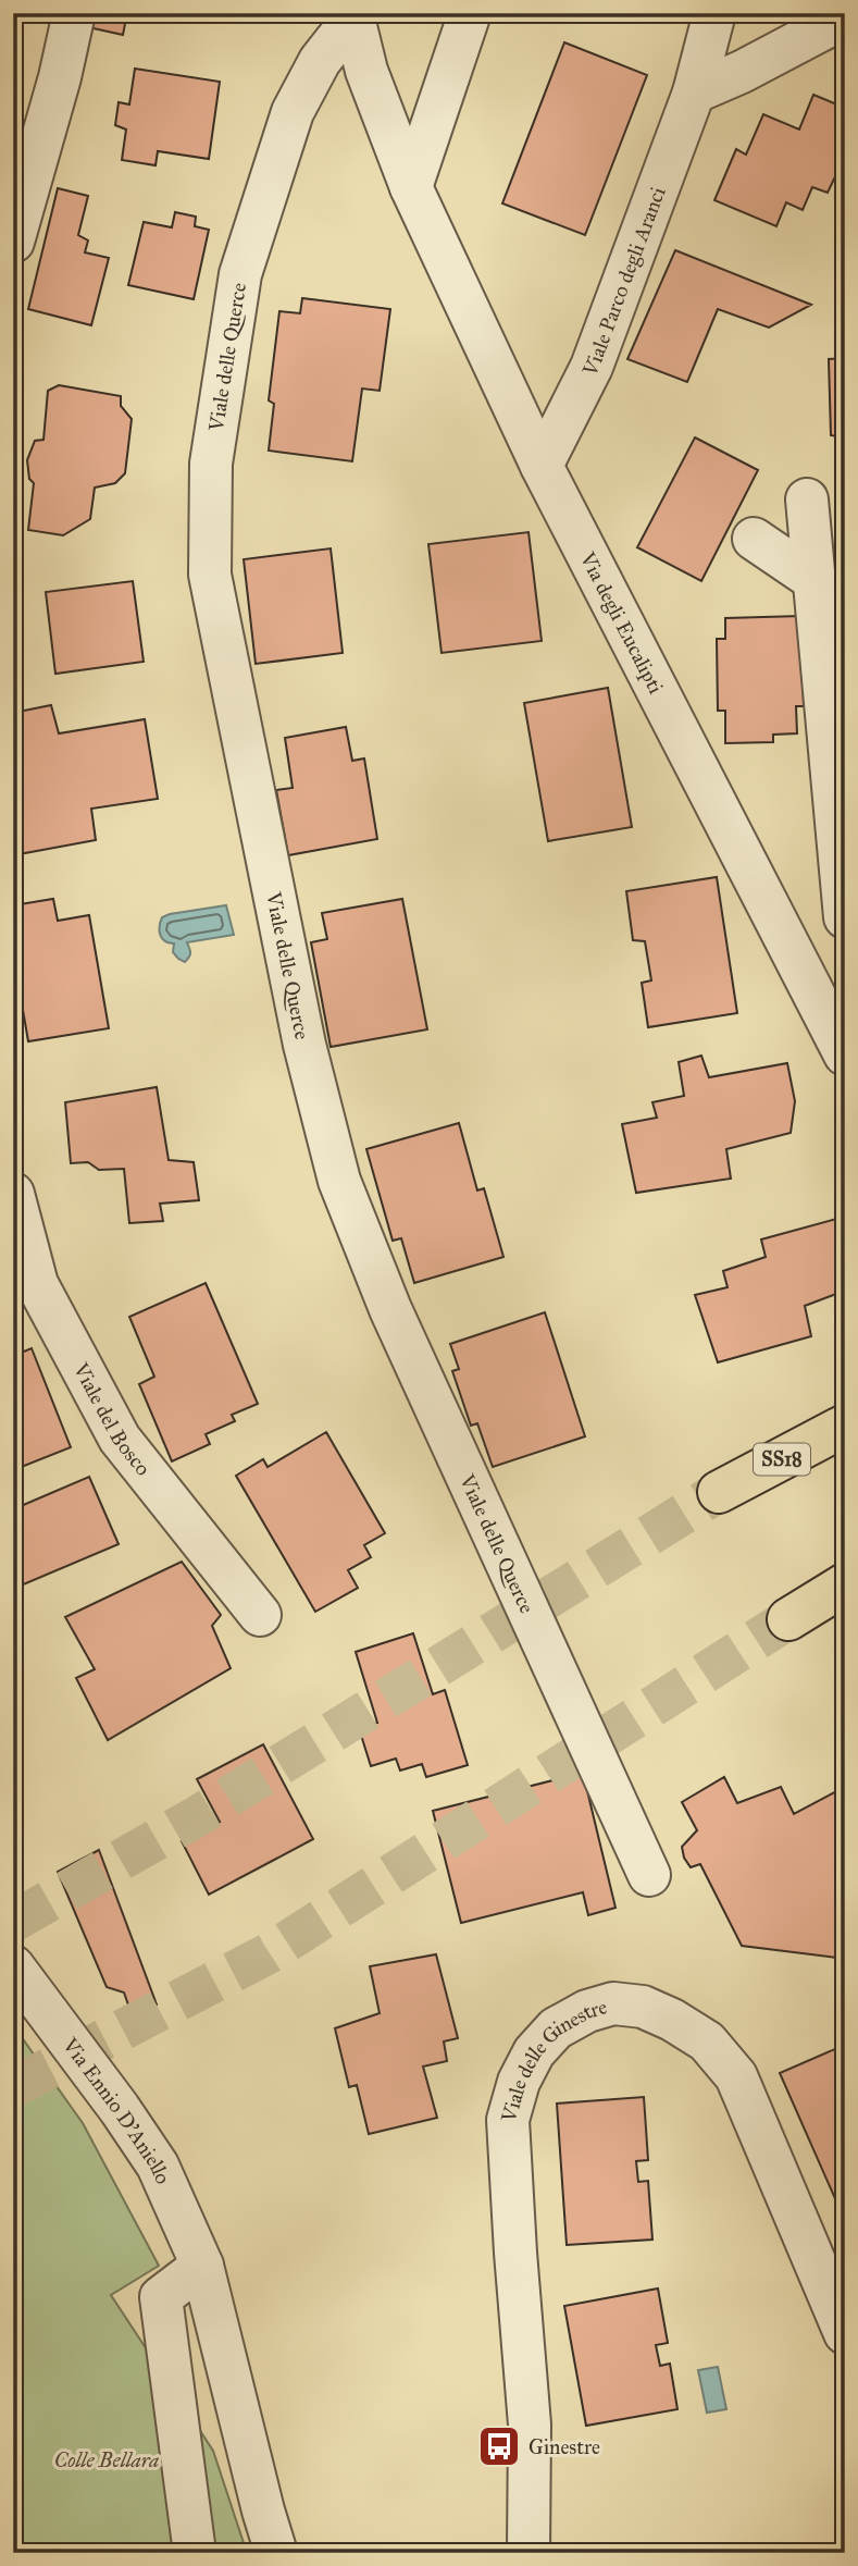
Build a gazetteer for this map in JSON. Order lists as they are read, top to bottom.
{
  "streets": {
    "highway": ["SS18"],
    "street": [
      "Viale Parco degli Aranci",
      "Viale delle Querce",
      "Via degli Eucalipti",
      "Viale del Bosco",
      "Viale delle Ginestre",
      "Via Ennio D'Aniello"
    ]
  },
  "crossings": [
    ["Viale Parco degli Aranci", "Via degli Eucalipti"],
    ["Viale delle Querce", "Via degli Eucalipti"]
  ],
  "parks": ["Colle Bellara"],
  "places": {
    "bus stop": ["Ginestre"]
  }
}
